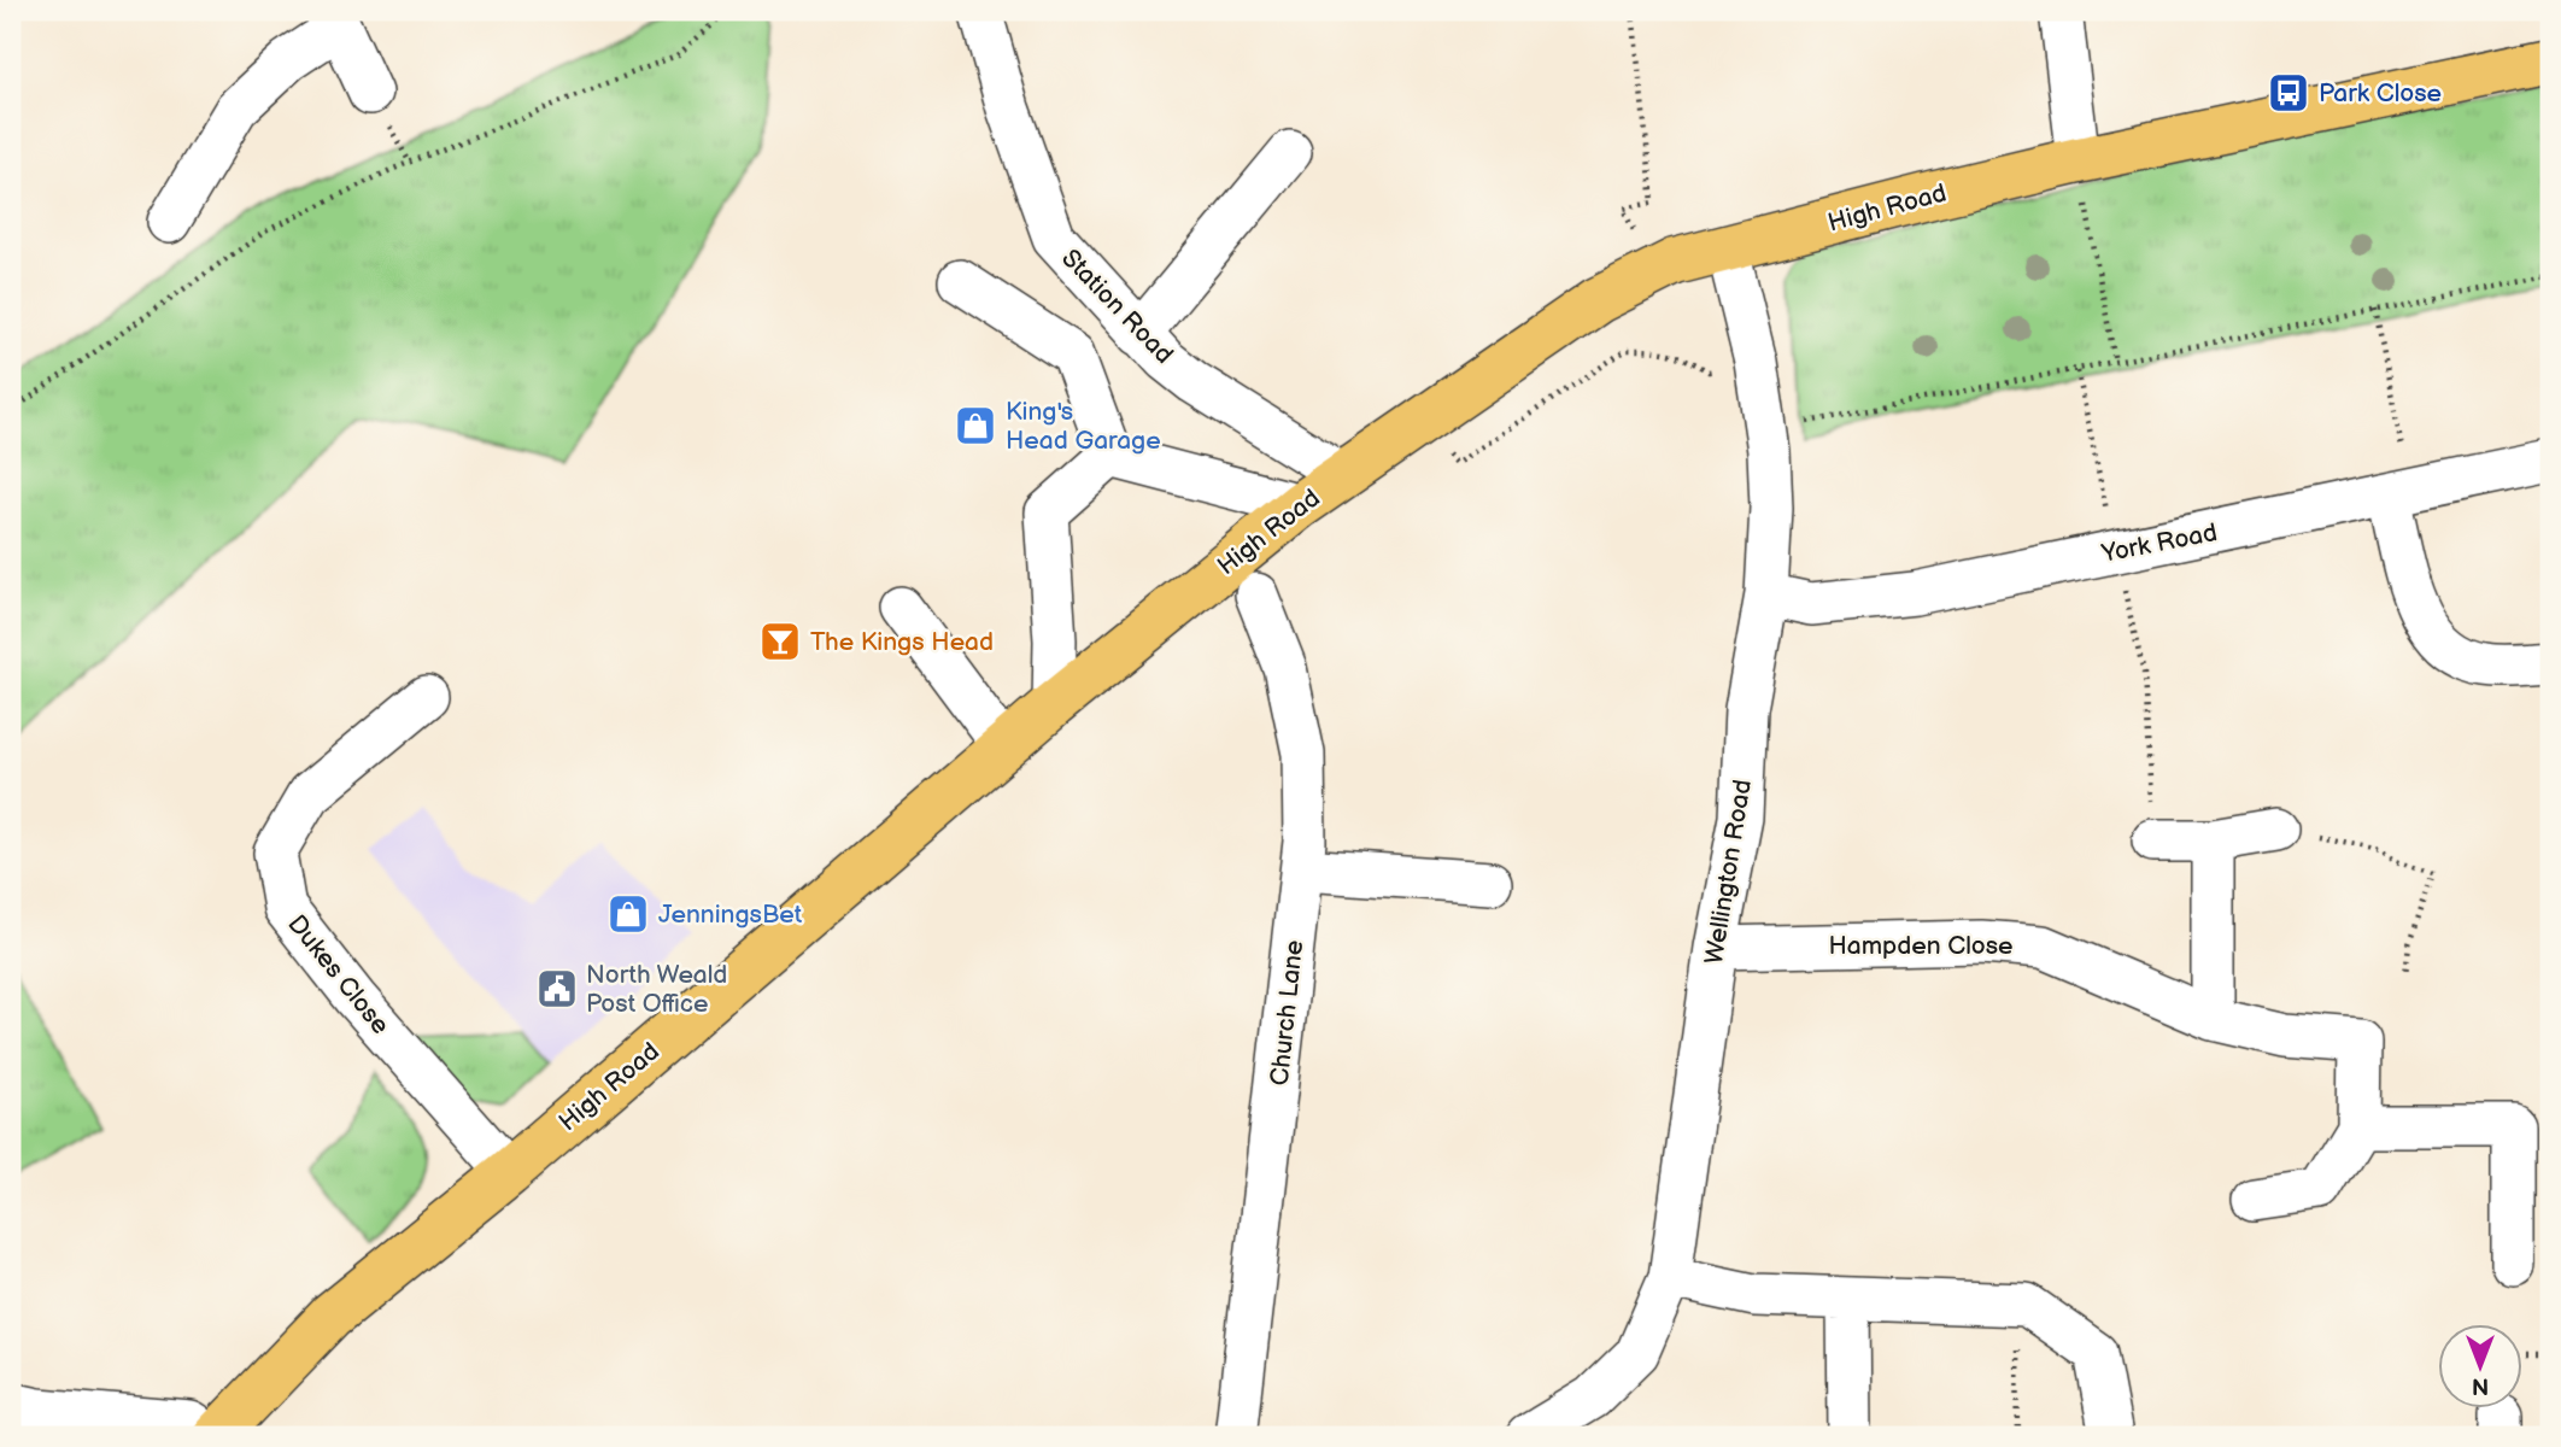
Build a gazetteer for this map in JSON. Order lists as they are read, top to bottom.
{
  "streets": {
    "main road": ["High Road"],
    "street": [
      "Station Road",
      "York Road",
      "Wellington Road",
      "Hampden Close",
      "Dukes Close",
      "Church Lane"
    ]
  },
  "crossings": [
    ["High Road", "Station Road"],
    ["High Road", "Wellington Road"],
    ["High Road", "Dukes Close"],
    ["York Road", "Wellington Road"],
    ["Wellington Road", "Hampden Close"]
  ],
  "places": {
    "bus stop": ["Park Close"],
    "shop": ["King's Head Garage", "JenningsBet"],
    "bar": ["The Kings Head"],
    "public building": ["North Weald Post Office"]
  },
  "north": "bottom"
}
